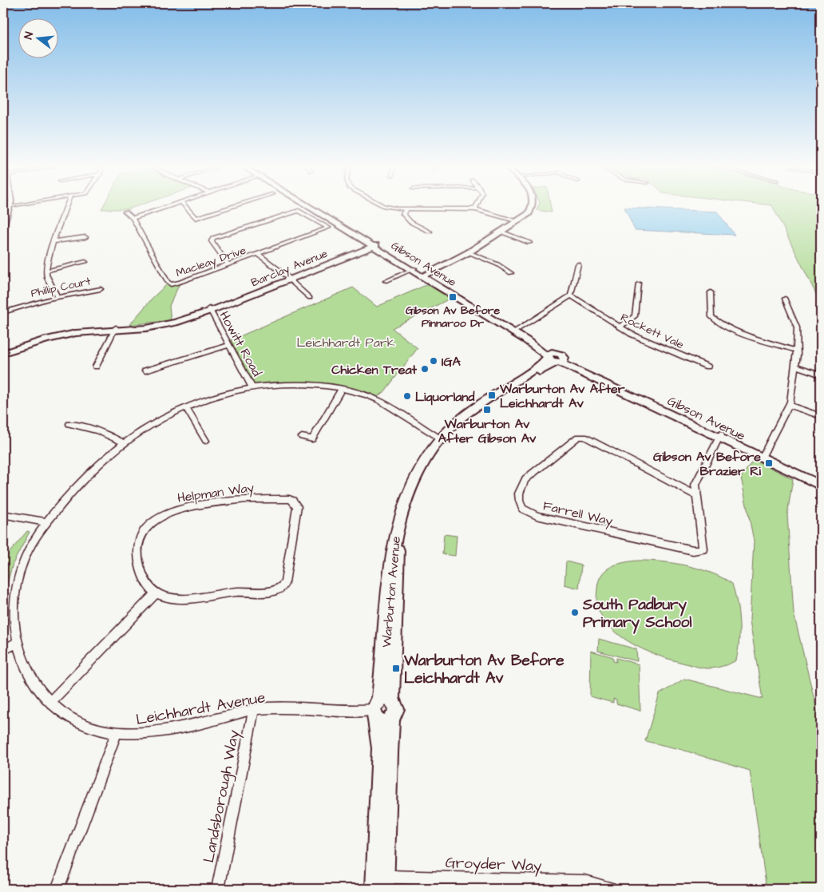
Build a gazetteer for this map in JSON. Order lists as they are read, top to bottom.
{
  "streets": {
    "street": [
      "Macleay Drive",
      "Gibson Avenue",
      "Barclay Avenue",
      "Phillip Court",
      "Rockett Vale",
      "Howitt Road",
      "Helpman Way",
      "Farrell Way",
      "Warburton Avenue",
      "Leichhardt Avenue",
      "Landsborough Way",
      "Groyder Way"
    ]
  },
  "crossings": [
    ["Gibson Avenue", "Barclay Avenue"],
    ["Gibson Avenue", "Warburton Avenue"],
    ["Barclay Avenue", "Howitt Road"],
    ["Howitt Road", "Leichhardt Avenue"],
    ["Warburton Avenue", "Leichhardt Avenue"],
    ["Warburton Avenue", "Groyder Way"],
    ["Leichhardt Avenue", "Landsborough Way"]
  ],
  "parks": ["Leichhardt Park"],
  "places": {
    "transit": [
      "Gibson Av Before Pinnaroo Dr",
      "Warburton Av After Leichhardt Av",
      "Warburton Av After Gibson Av",
      "Gibson Av Before Brazier Ri",
      "Warburton Av Before Leichhardt Av"
    ],
    "other": [
      "IGA",
      "Chicken Treat",
      "Liquorland",
      "South Padbury Primary School"
    ]
  },
  "north": "left"
}
